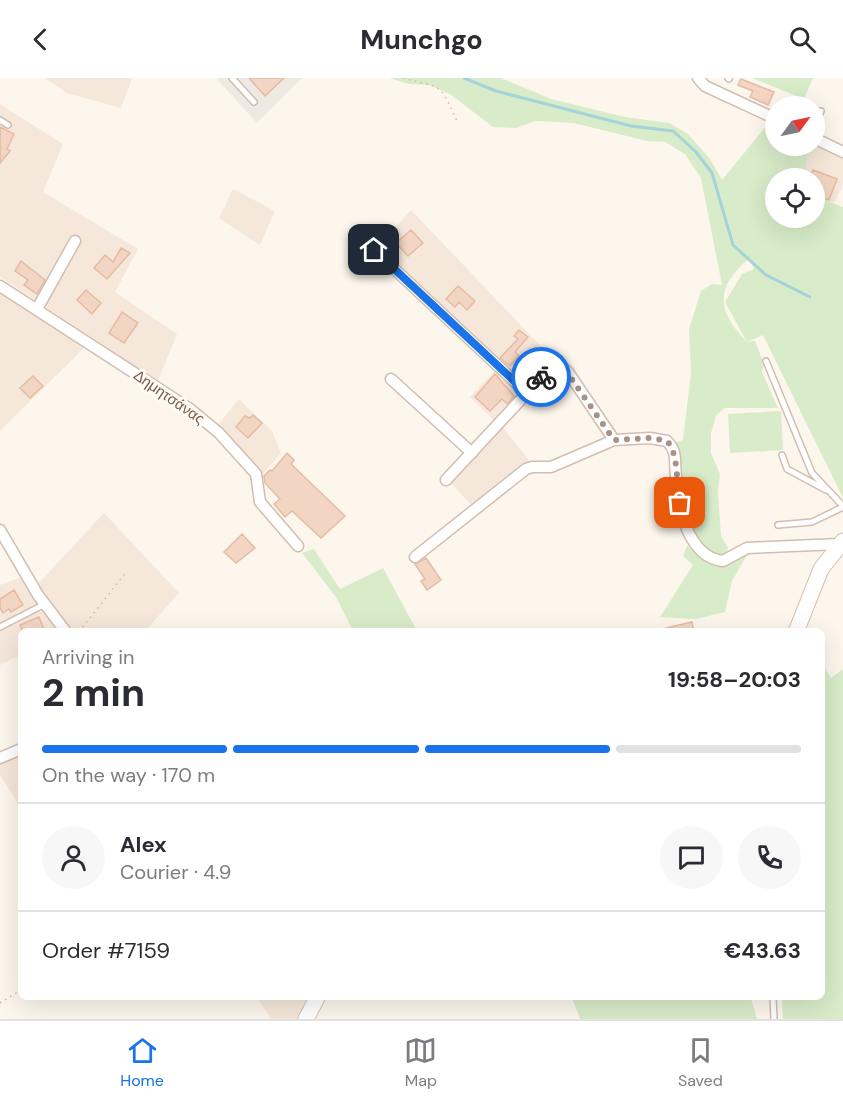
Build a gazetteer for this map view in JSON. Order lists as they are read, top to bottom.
{
  "streets": {
    "street": ["Δημητσάνας"]
  },
  "north": "top right",
  "page": {
    "header": "Munchgo",
    "heading": ["2 min", "Arriving in", "19:58–20:03"],
    "panel": [
      "Alex",
      "Courier · 4.9",
      "Order #7159",
      "€43.63"
    ],
    "bar": "On the way · 170 m",
    "tabs": ["Home", "Map", "Saved"]
  }
}
